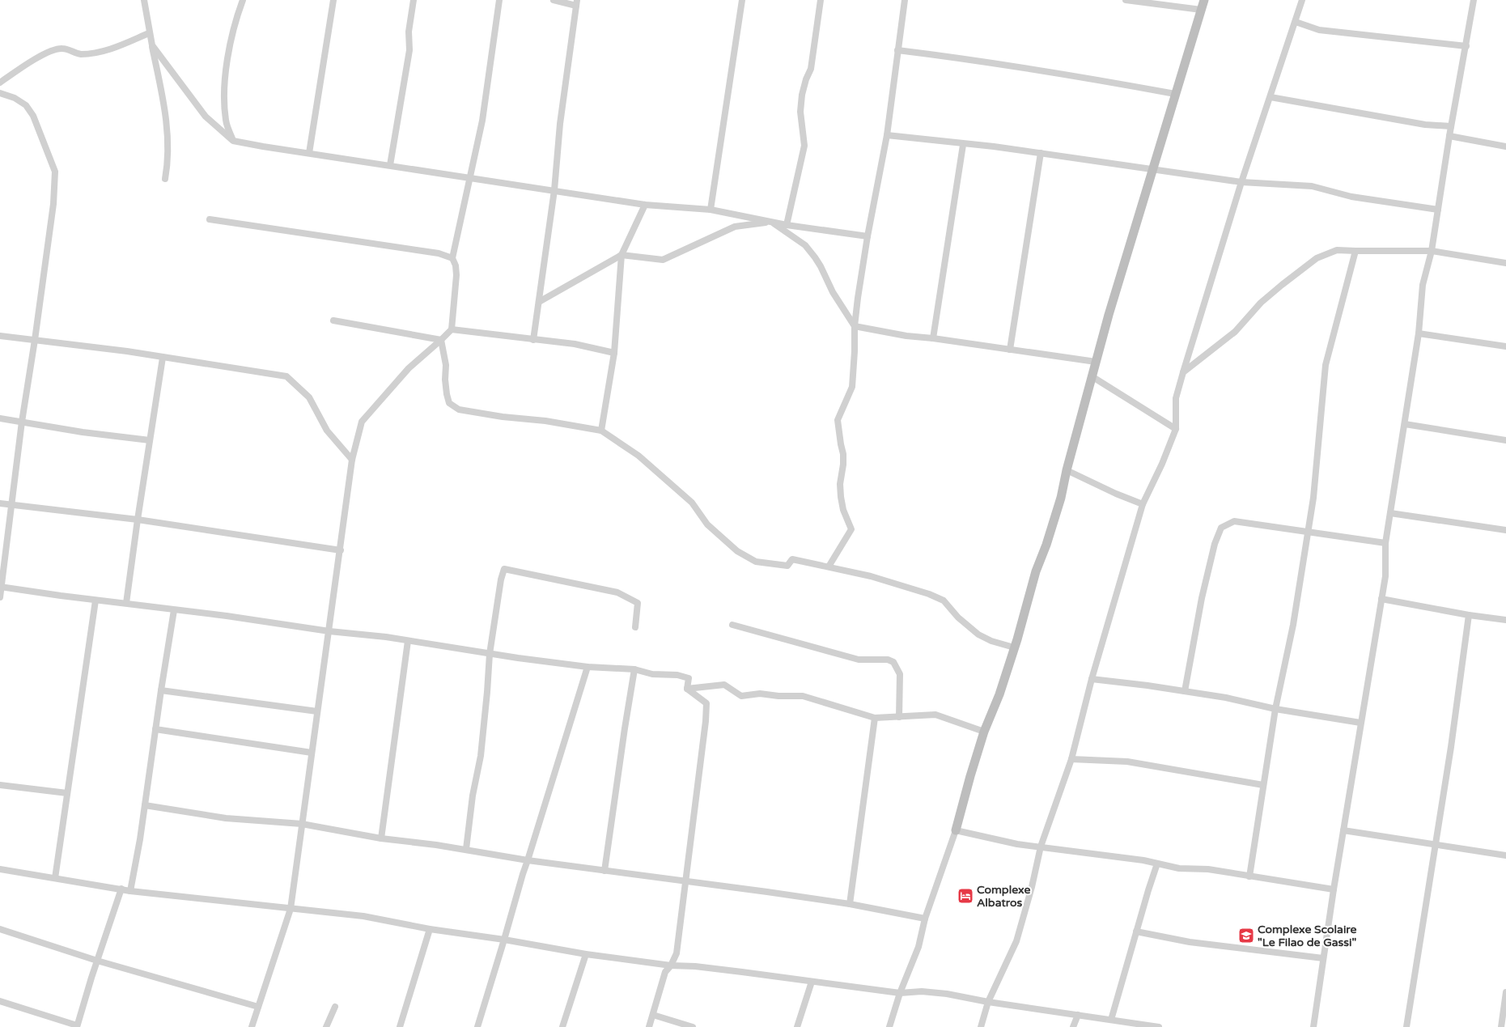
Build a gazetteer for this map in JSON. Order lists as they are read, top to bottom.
{
  "places": {
    "hotel": ["Complexe Albatros"],
    "school or university": ["Complexe Scolaire \"Le Filao de Gassi\""]
  }
}
